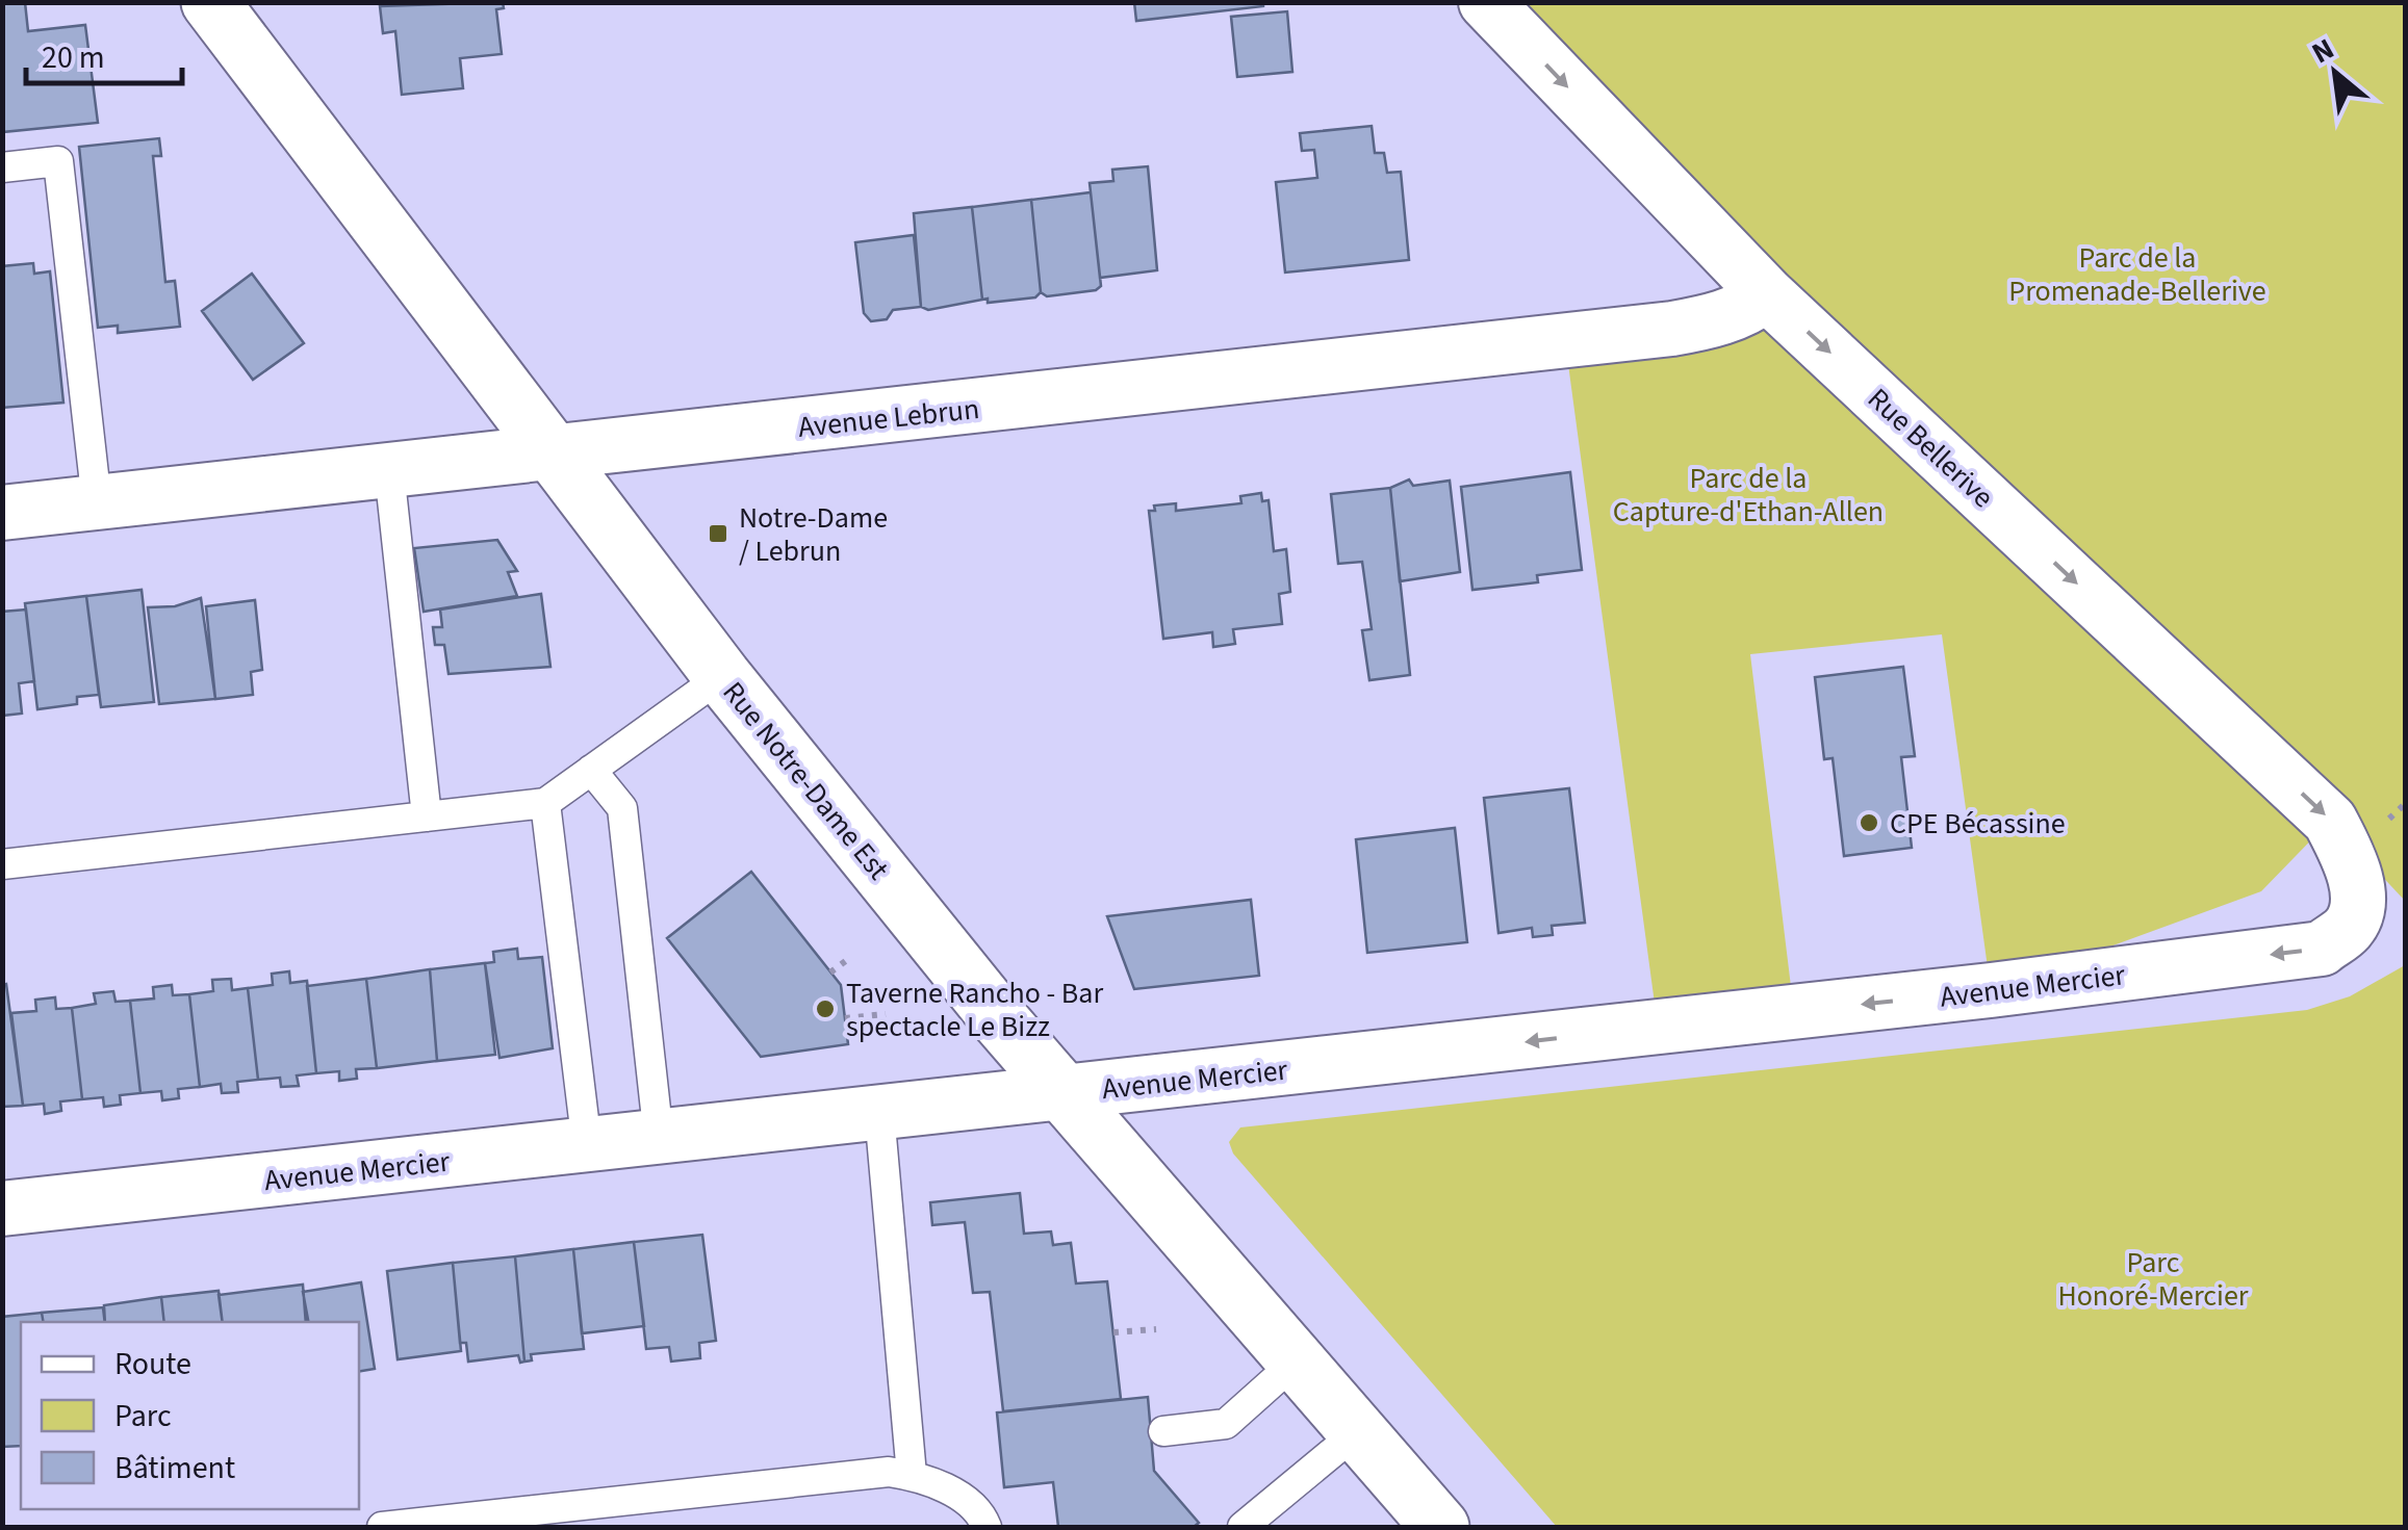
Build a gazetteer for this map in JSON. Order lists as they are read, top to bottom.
{
  "streets": {
    "main road": ["Rue Notre-Dame Est"],
    "street": ["Avenue Lebrun", "Rue Bellerive", "Avenue Mercier"]
  },
  "crossings": [
    ["Avenue Lebrun", "Rue Bellerive"],
    ["Avenue Lebrun", "Rue Notre-Dame Est"],
    ["Rue Bellerive", "Avenue Mercier"],
    ["Rue Notre-Dame Est", "Avenue Mercier"]
  ],
  "one_way": ["Rue Bellerive", "Avenue Mercier"],
  "parks": ["Parc de la Promenade-Bellerive", "Parc de la Capture-d'Ethan-Allen", "Parc Honoré-Mercier"],
  "places": {
    "transit": ["Notre-Dame / Lebrun"],
    "other": ["CPE Bécassine", "Taverne Rancho - Bar spectacle Le Bizz"]
  },
  "legend": ["Route", "Parc", "Bâtiment"],
  "scale_bar": "20 m",
  "north": "top left"
}
